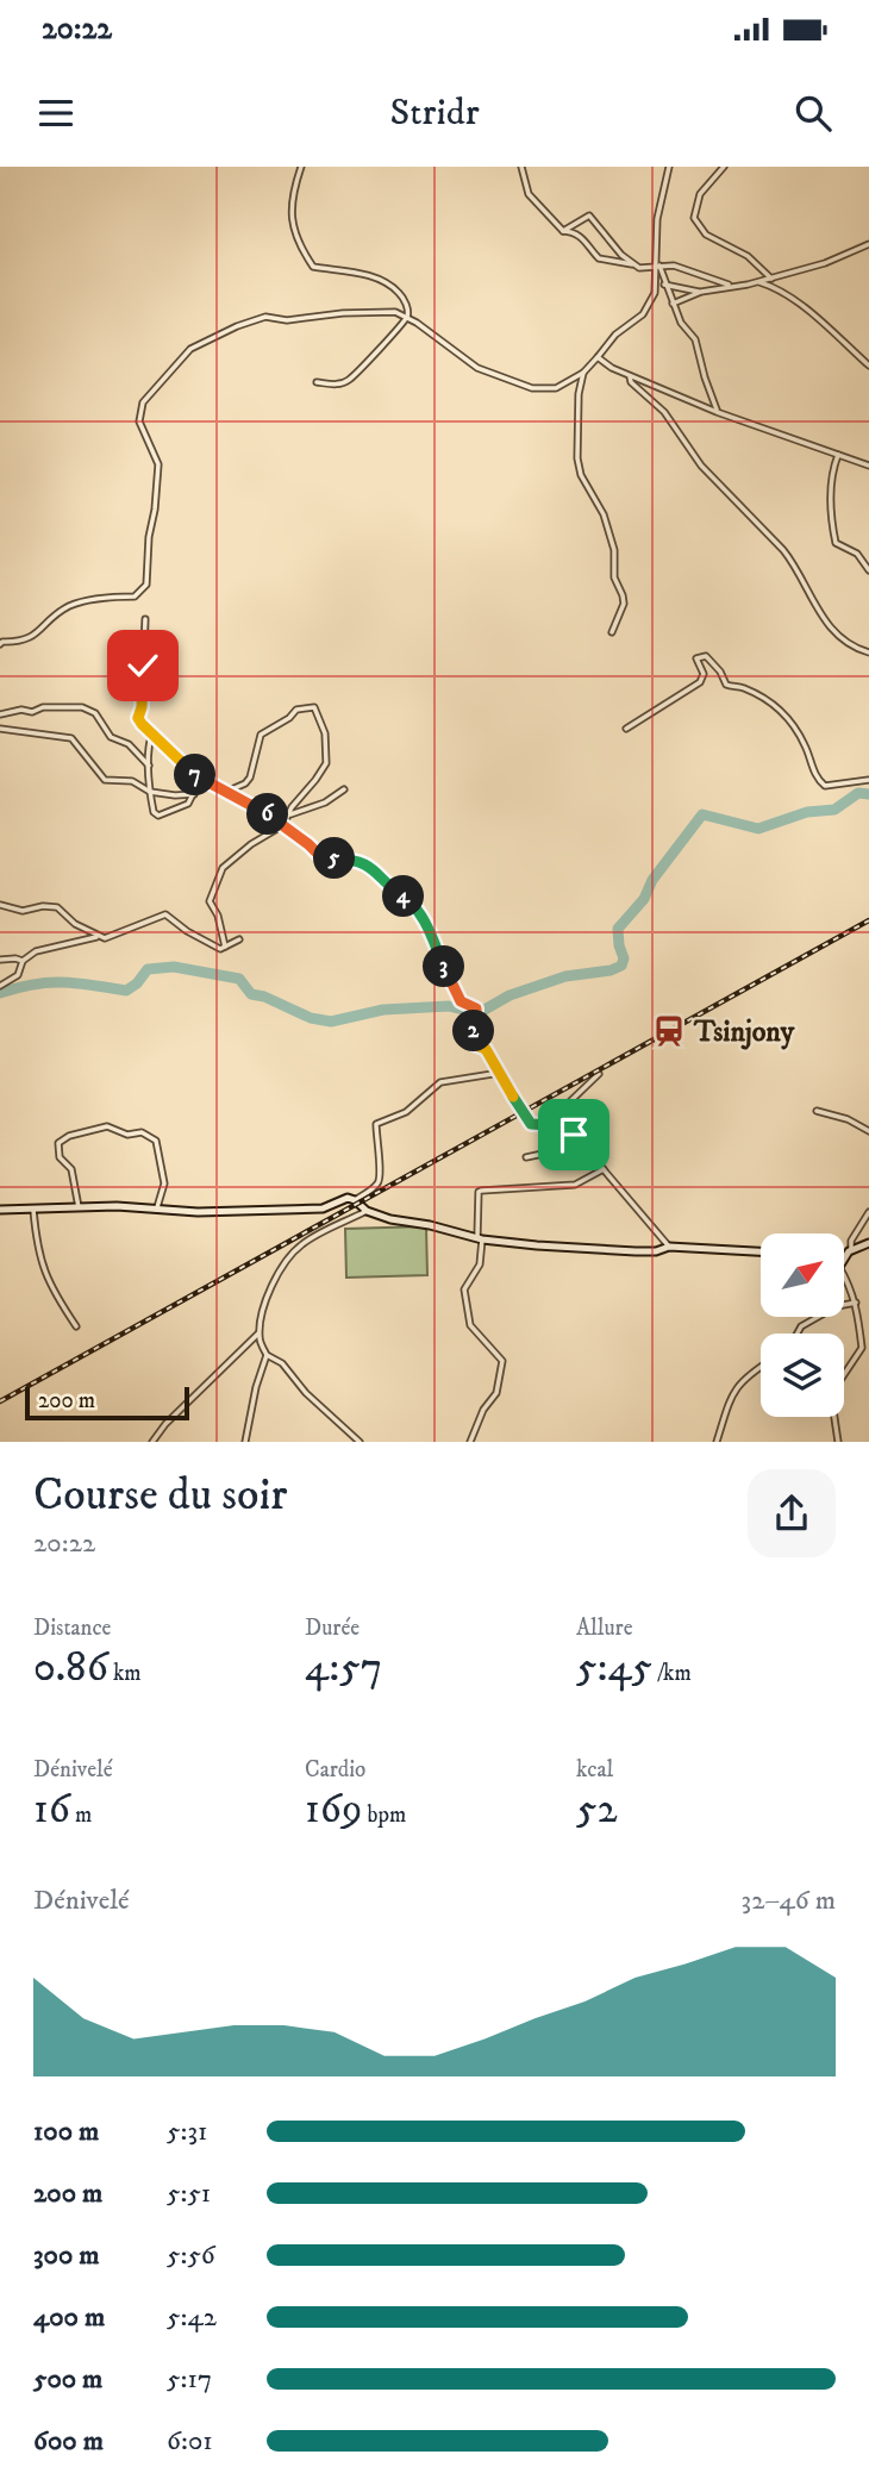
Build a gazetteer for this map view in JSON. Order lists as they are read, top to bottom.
{
  "places": {
    "station": ["Tsinjony"]
  },
  "scale_bar": "200 m",
  "north": "top right",
  "page": {
    "status": "20:22",
    "header": "Stridr",
    "pins": [
      "7",
      "6",
      "5",
      "4",
      "3",
      "2"
    ],
    "scale": "200 m",
    "heading": ["Course du soir", "20:22"],
    "stats": [
      ["Distance", "0.86 km"],
      ["Durée", "4:57"],
      ["Allure", "5:45 /km"],
      ["Dénivelé", "16 m"],
      ["Cardio", "169 bpm"],
      ["kcal", "52"]
    ],
    "chart": ["Dénivelé", "32–46 m"],
    "list": [
      {
        "name": "100 m",
        "note": "5:31"
      },
      {
        "name": "200 m",
        "note": "5:51"
      },
      {
        "name": "300 m",
        "note": "5:56"
      },
      {
        "name": "400 m",
        "note": "5:42"
      },
      {
        "name": "500 m",
        "note": "5:17"
      },
      {
        "name": "600 m",
        "note": "6:01"
      }
    ]
  }
}
